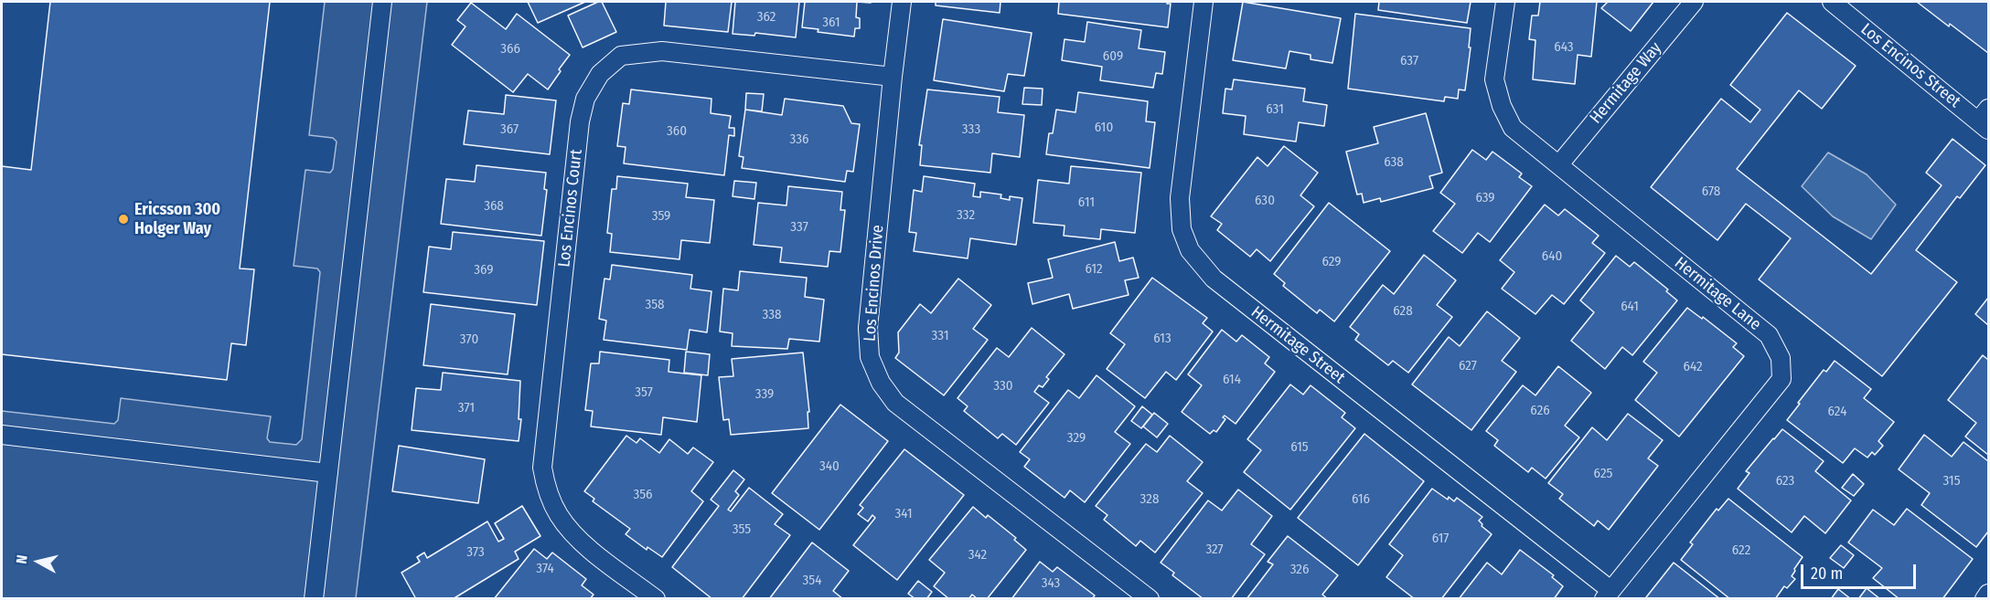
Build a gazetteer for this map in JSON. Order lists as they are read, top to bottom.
{
  "streets": {
    "lane": [
      "Los Encinos Street",
      "Hermitage Way",
      "Los Encinos Court",
      "Los Encinos Drive",
      "Hermitage Lane",
      "Hermitage Street"
    ]
  },
  "crossings": [
    ["Hermitage Way", "Hermitage Lane"],
    ["Los Encinos Court", "Los Encinos Drive"],
    ["Hermitage Lane", "Hermitage Street"]
  ],
  "places": ["Ericsson 300 Holger Way"],
  "house_numbers": [
    "362",
    "361",
    "643",
    "366",
    "609",
    "637",
    "631",
    "610",
    "367",
    "333",
    "360",
    "336",
    "638",
    "678",
    "639",
    "630",
    "611",
    "368",
    "332",
    "359",
    "337",
    "640",
    "629",
    "612",
    "369",
    "358",
    "641",
    "628",
    "338",
    "331",
    "613",
    "370",
    "627",
    "642",
    "614",
    "330",
    "357",
    "339",
    "371",
    "626",
    "624",
    "329",
    "615",
    "340",
    "625",
    "623",
    "315",
    "356",
    "328",
    "616",
    "341",
    "355",
    "617",
    "327",
    "622",
    "373",
    "342",
    "374",
    "326",
    "354",
    "343"
  ],
  "scale_bar": "20 m",
  "north": "left"
}
